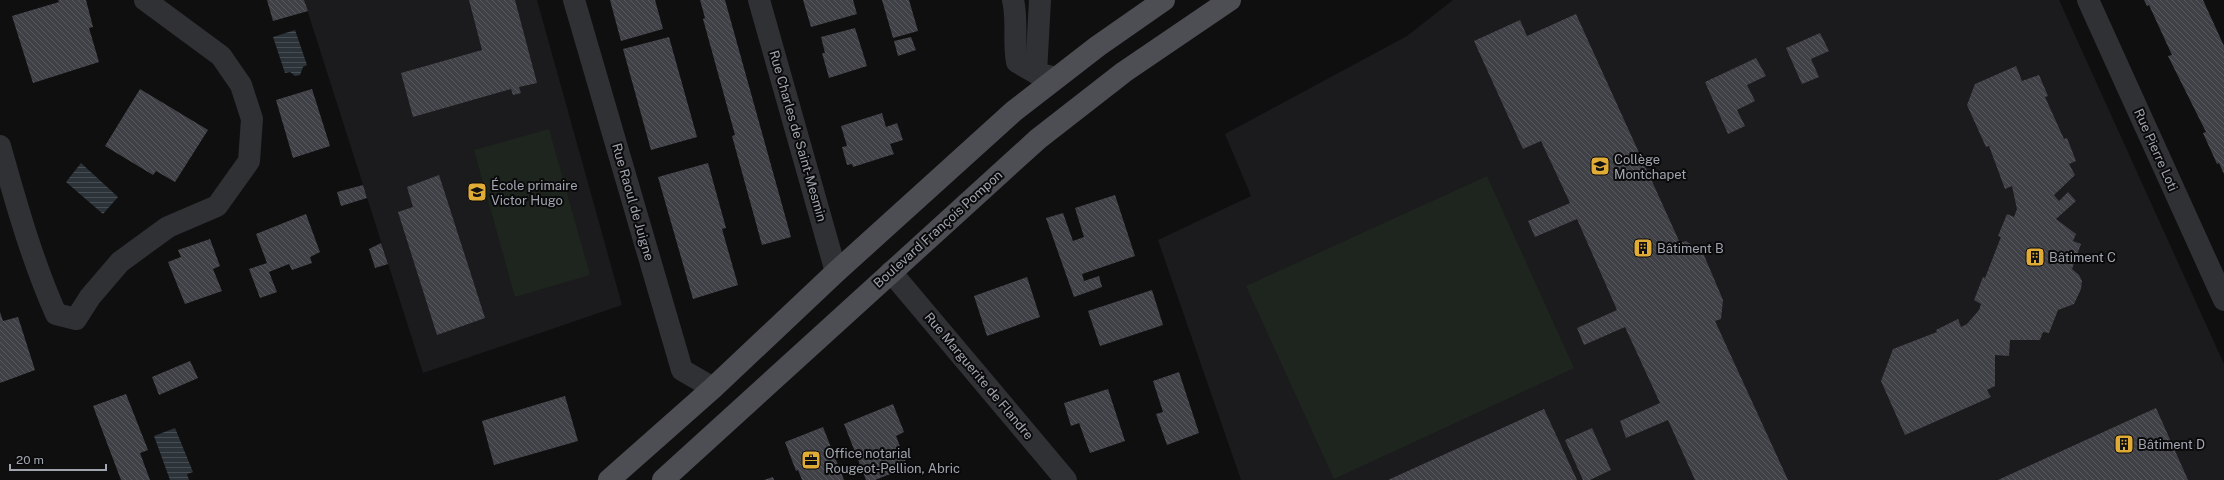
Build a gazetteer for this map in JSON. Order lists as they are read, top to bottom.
{
  "streets": {
    "main road": ["Boulevard François Pompon"],
    "street": [
      "Rue Charles de Saint-Mesmin",
      "Rue Pierre Loti",
      "Rue Raoul de Juigne",
      "Rue Marguerite de Flandre"
    ]
  },
  "crossings": [
    ["Boulevard François Pompon", "Rue Marguerite de Flandre"]
  ],
  "places": {
    "school or university": ["Collège Montchapet", "École primaire Victor Hugo"],
    "building": ["Bâtiment B", "Bâtiment C", "Bâtiment D"],
    "office": ["Office notarial Rougeot-Pellion, Abric"]
  },
  "scale_bar": "20 m"
}
